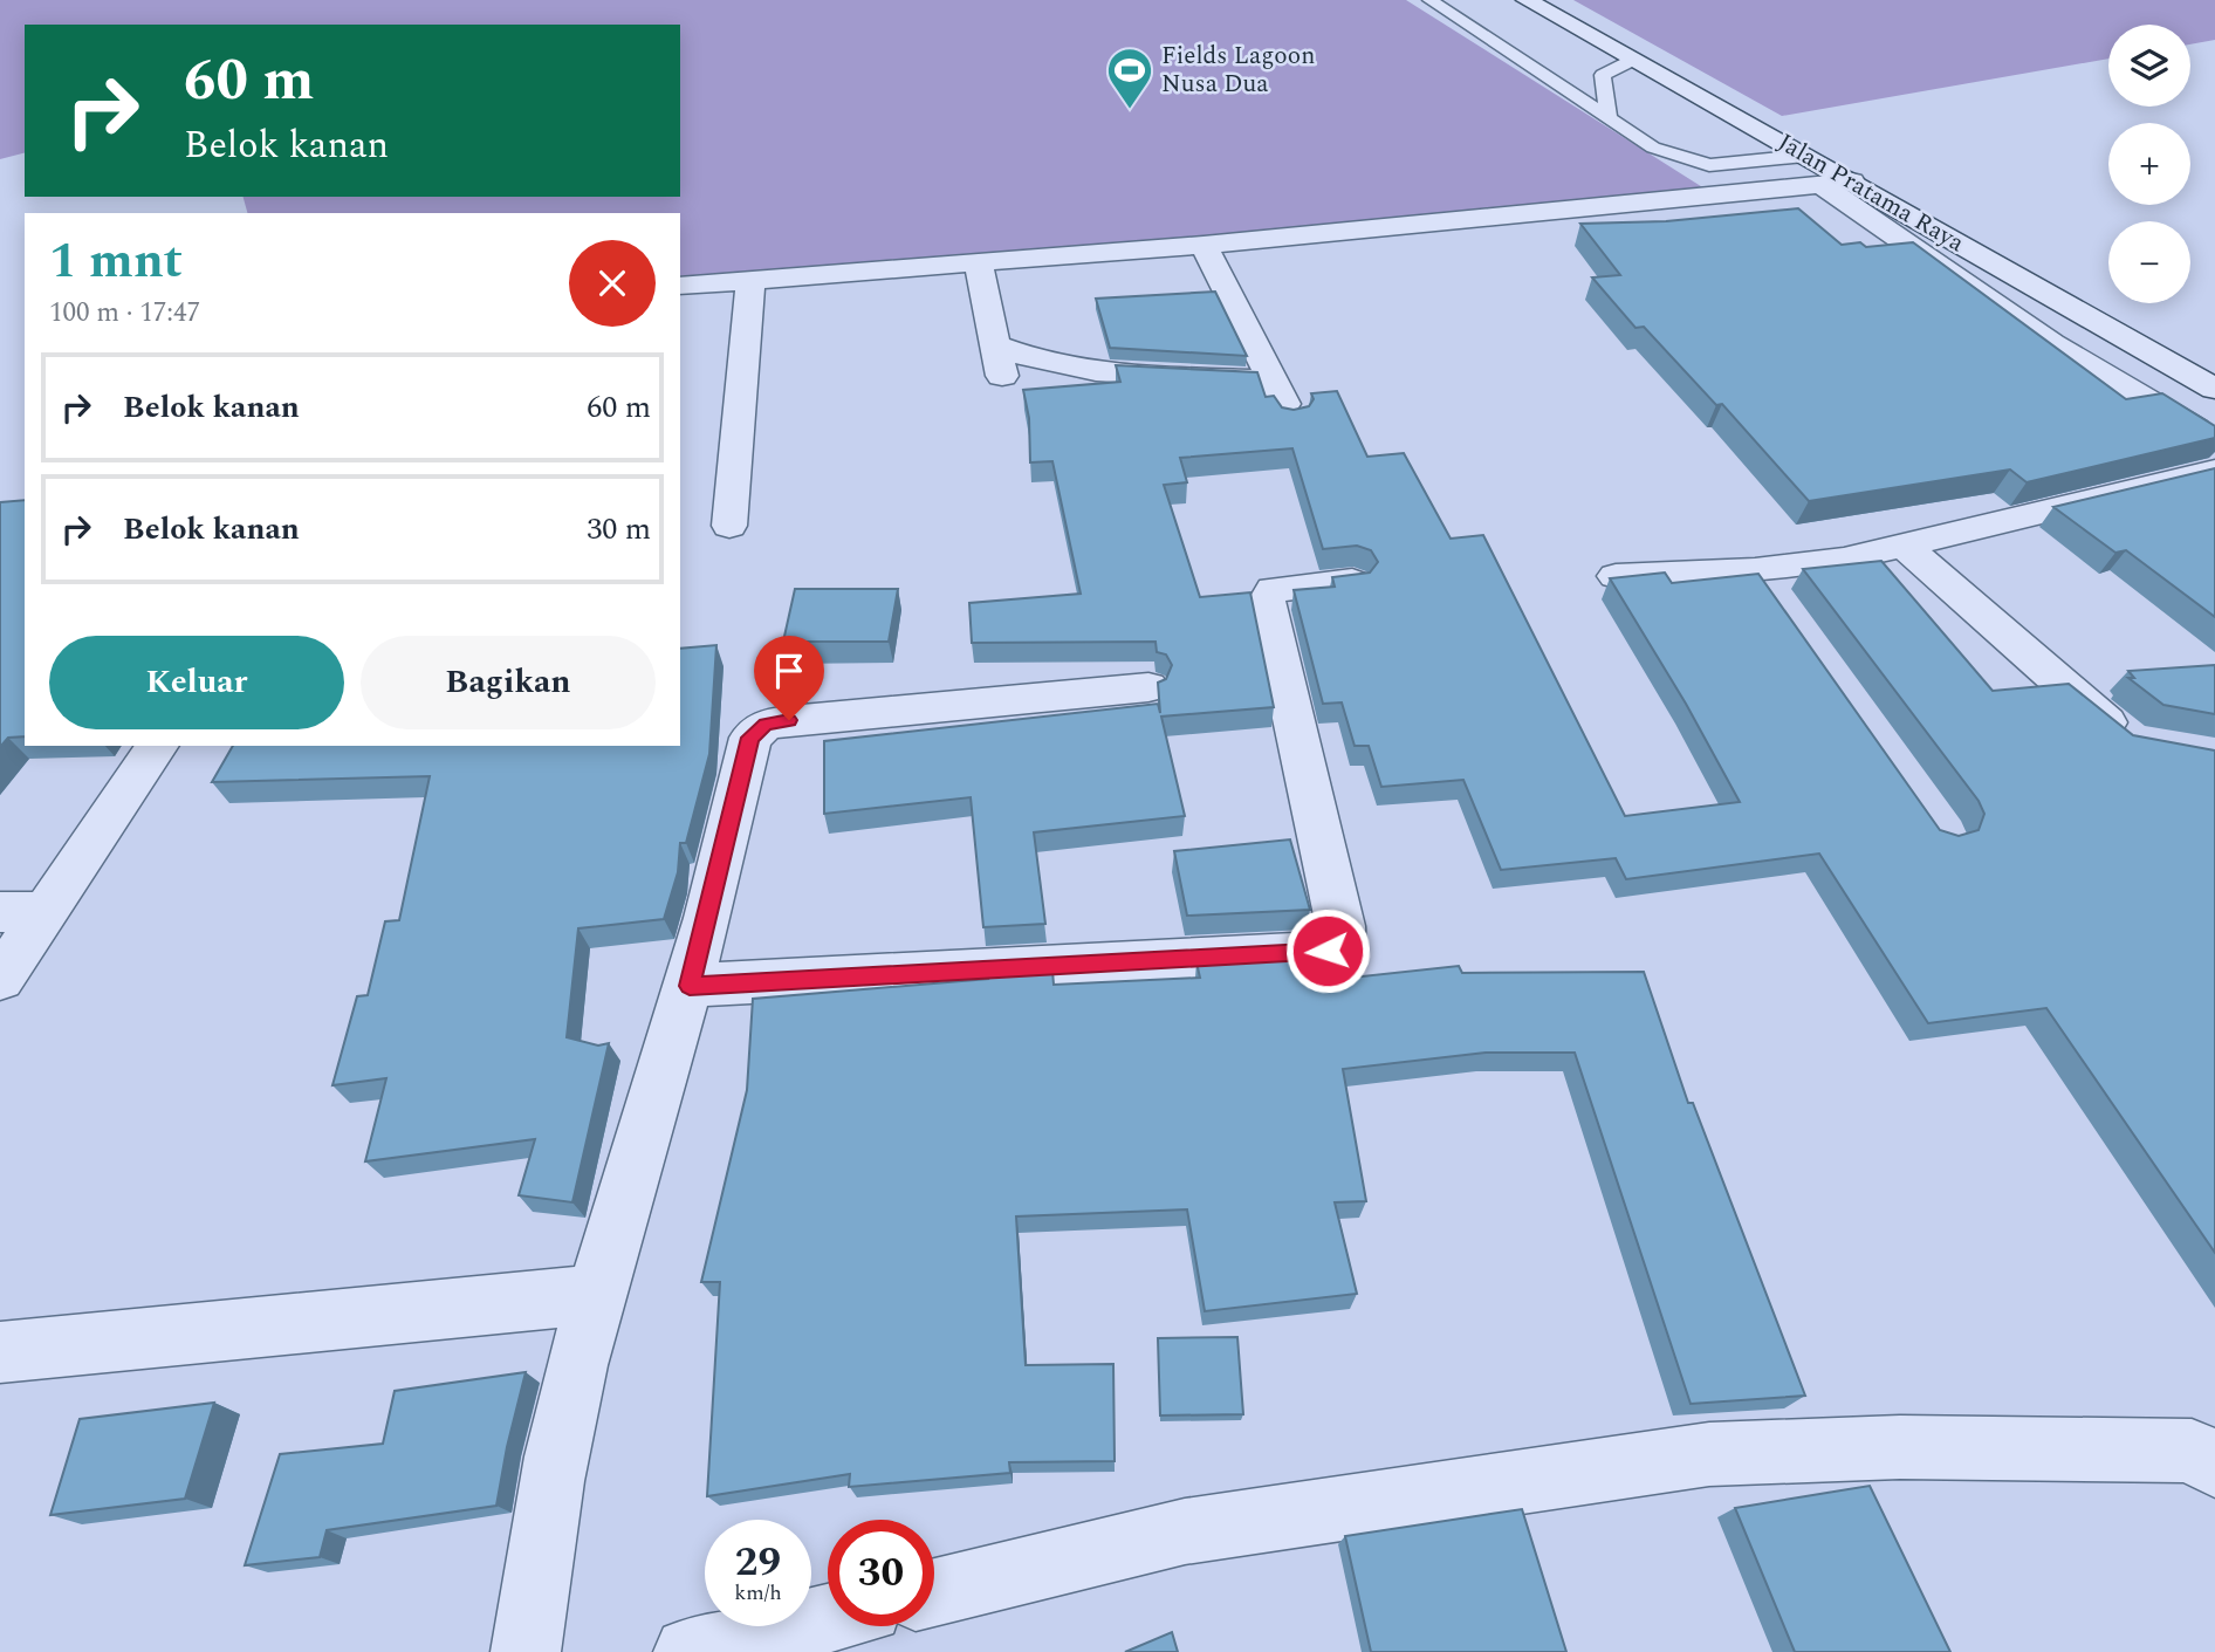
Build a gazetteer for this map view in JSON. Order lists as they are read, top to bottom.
{
  "streets": {
    "street": ["Jalan Pratama Raya"]
  },
  "places": {
    "sports": ["Fields Lagoon Nusa Dua"]
  },
  "page": {
    "map_buttons": ["+", "−"],
    "turn": ["60 m", "Belok kanan"],
    "heading": ["1 mnt", "100 m · 17:47"],
    "list": [
      {
        "name": "Belok kanan",
        "value": "60 m"
      },
      {
        "name": "Belok kanan",
        "value": "30 m"
      }
    ],
    "buttons": ["Keluar", "Bagikan"],
    "speed": "29 km/h",
    "limit": "30"
  }
}
